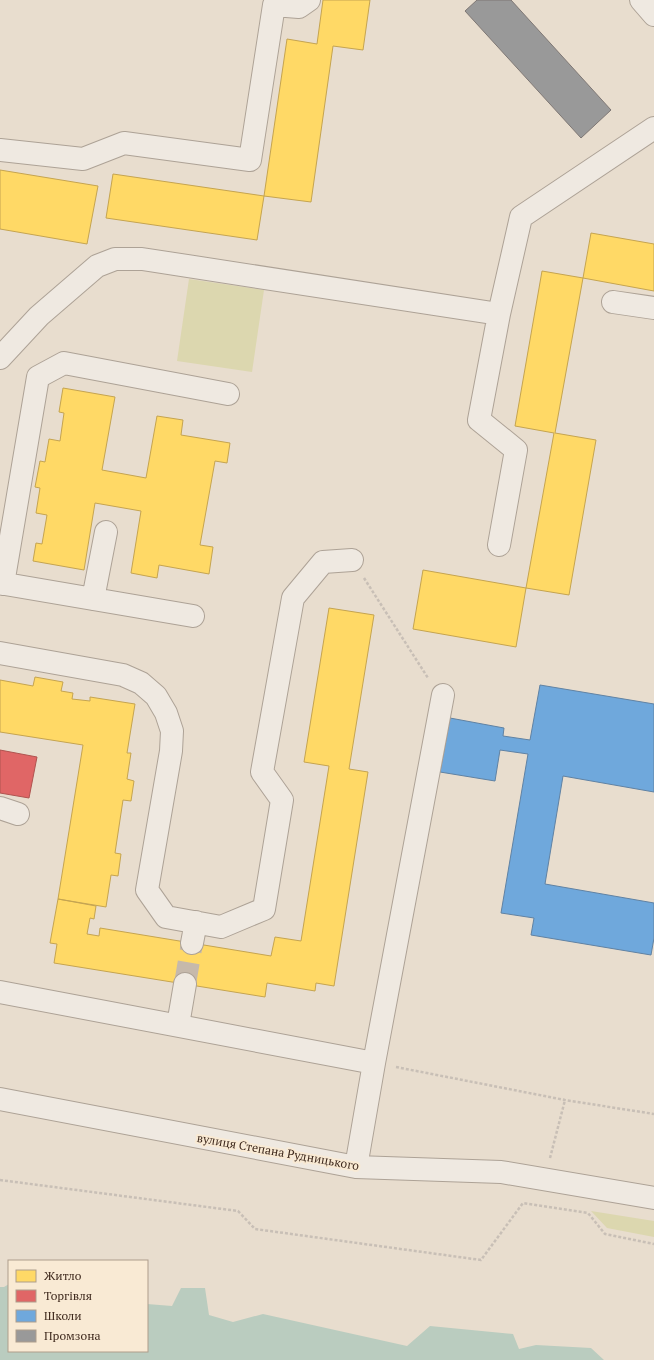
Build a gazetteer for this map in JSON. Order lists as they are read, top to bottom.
{
  "streets": {
    "street": ["вулиця Степана Рудницького"]
  },
  "legend": [
    "Житло",
    "Торгівля",
    "Школи",
    "Промзона"
  ]
}
